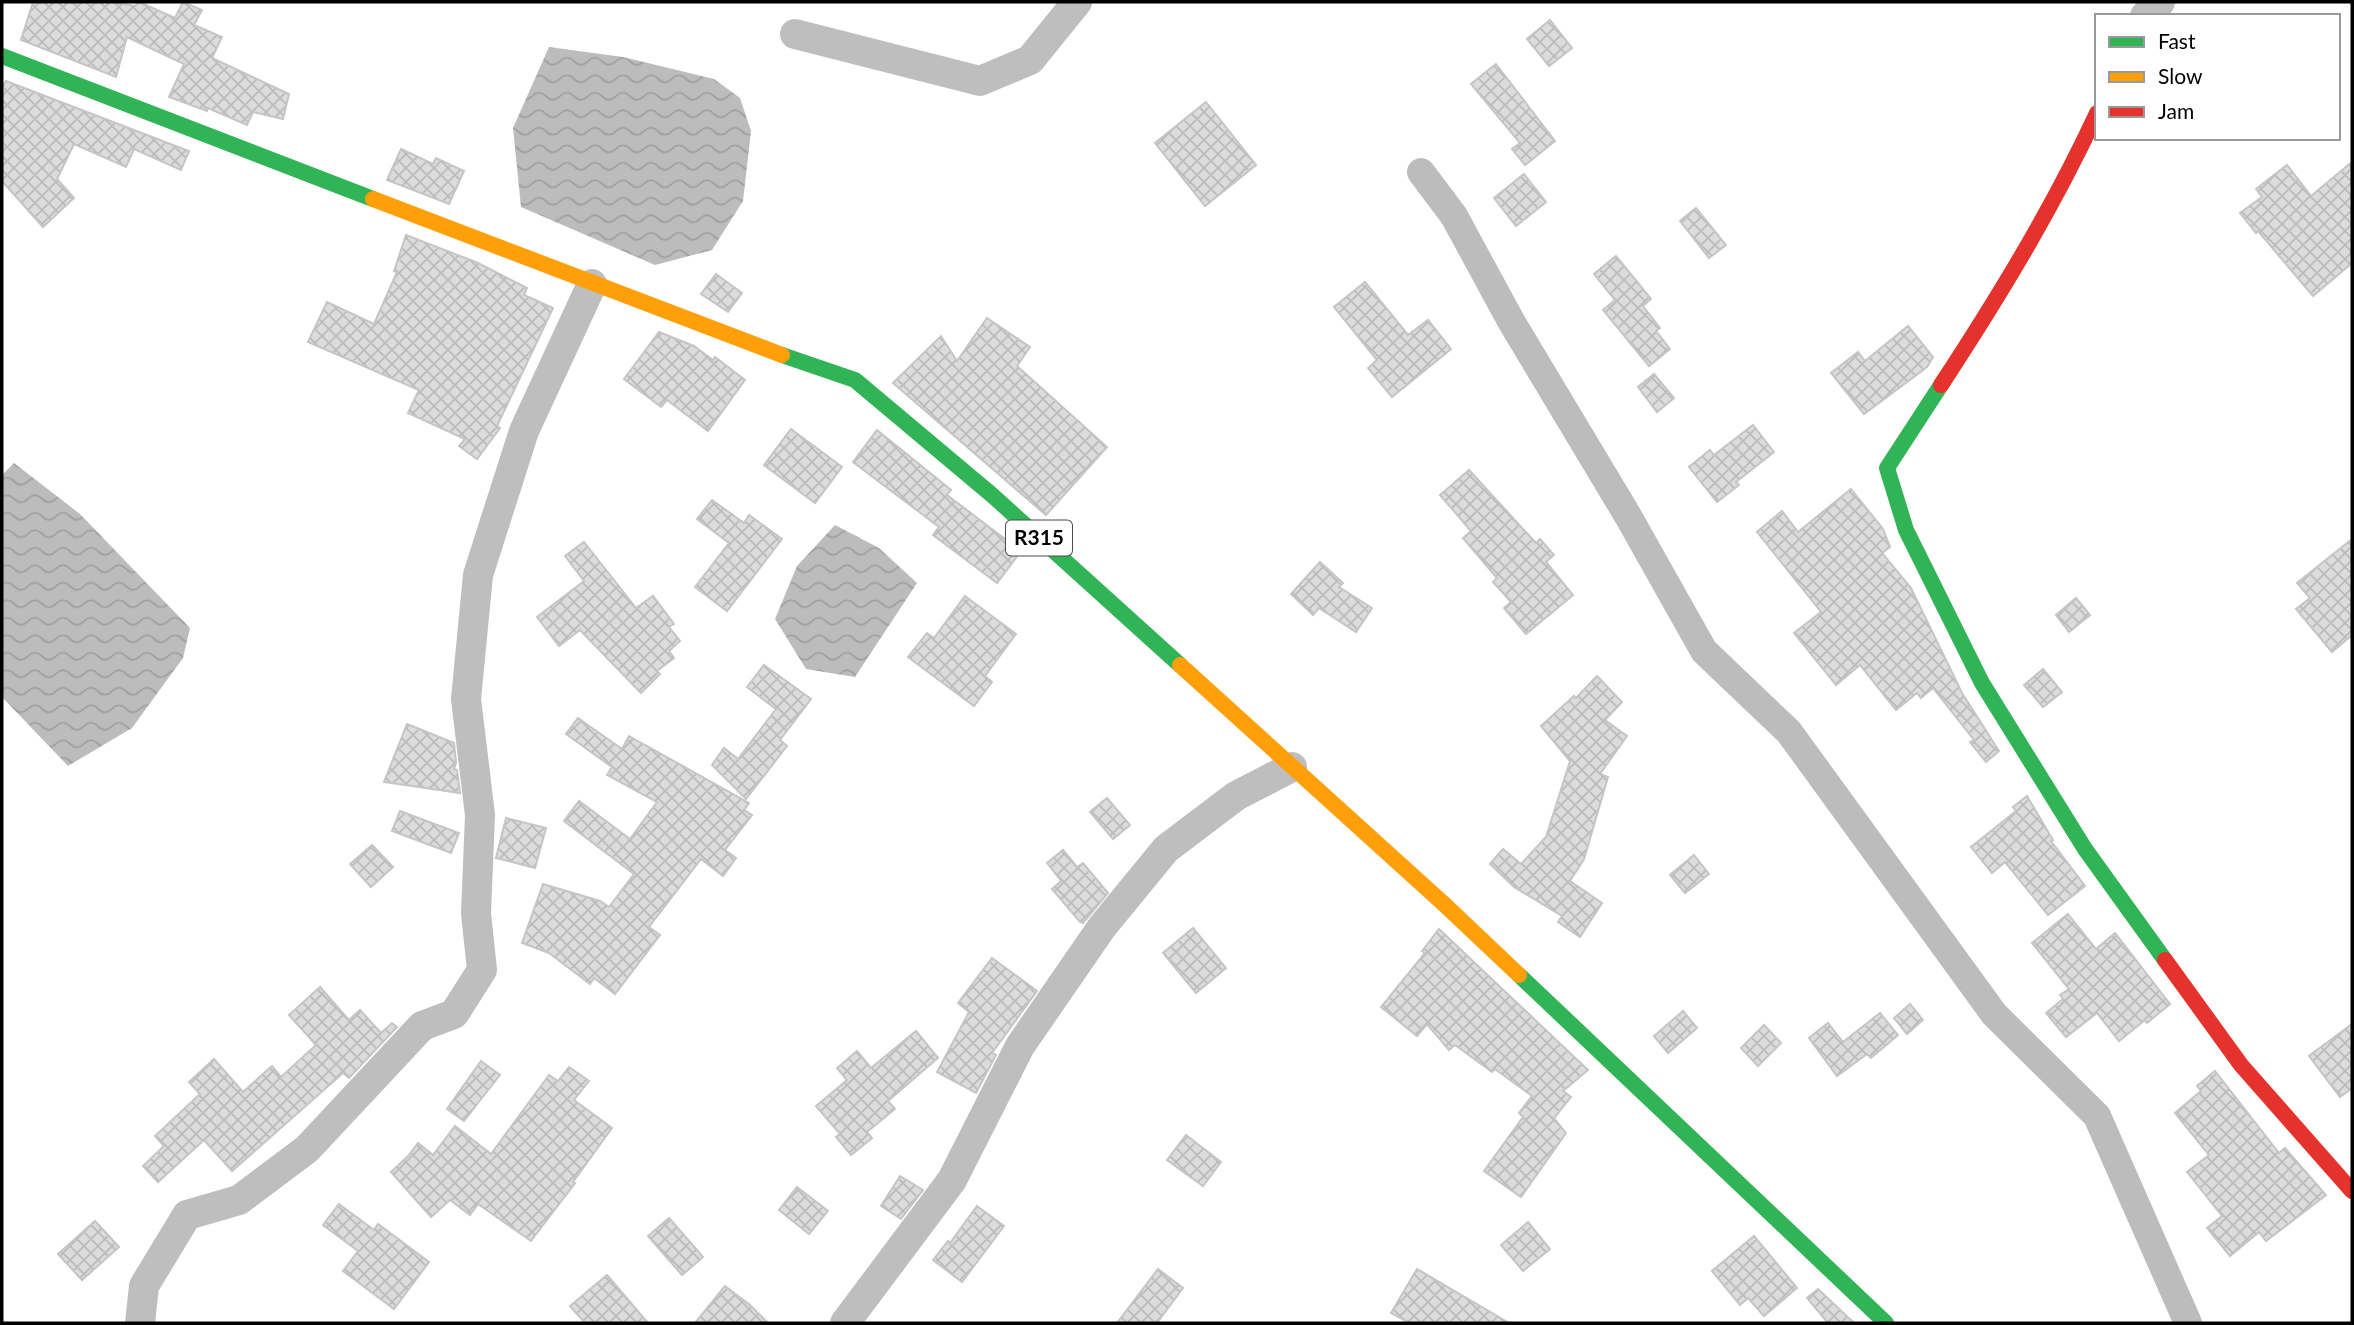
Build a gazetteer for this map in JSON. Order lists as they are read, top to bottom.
{
  "streets": {
    "main road": ["R315"]
  },
  "legend": ["Fast", "Slow", "Jam"]
}
